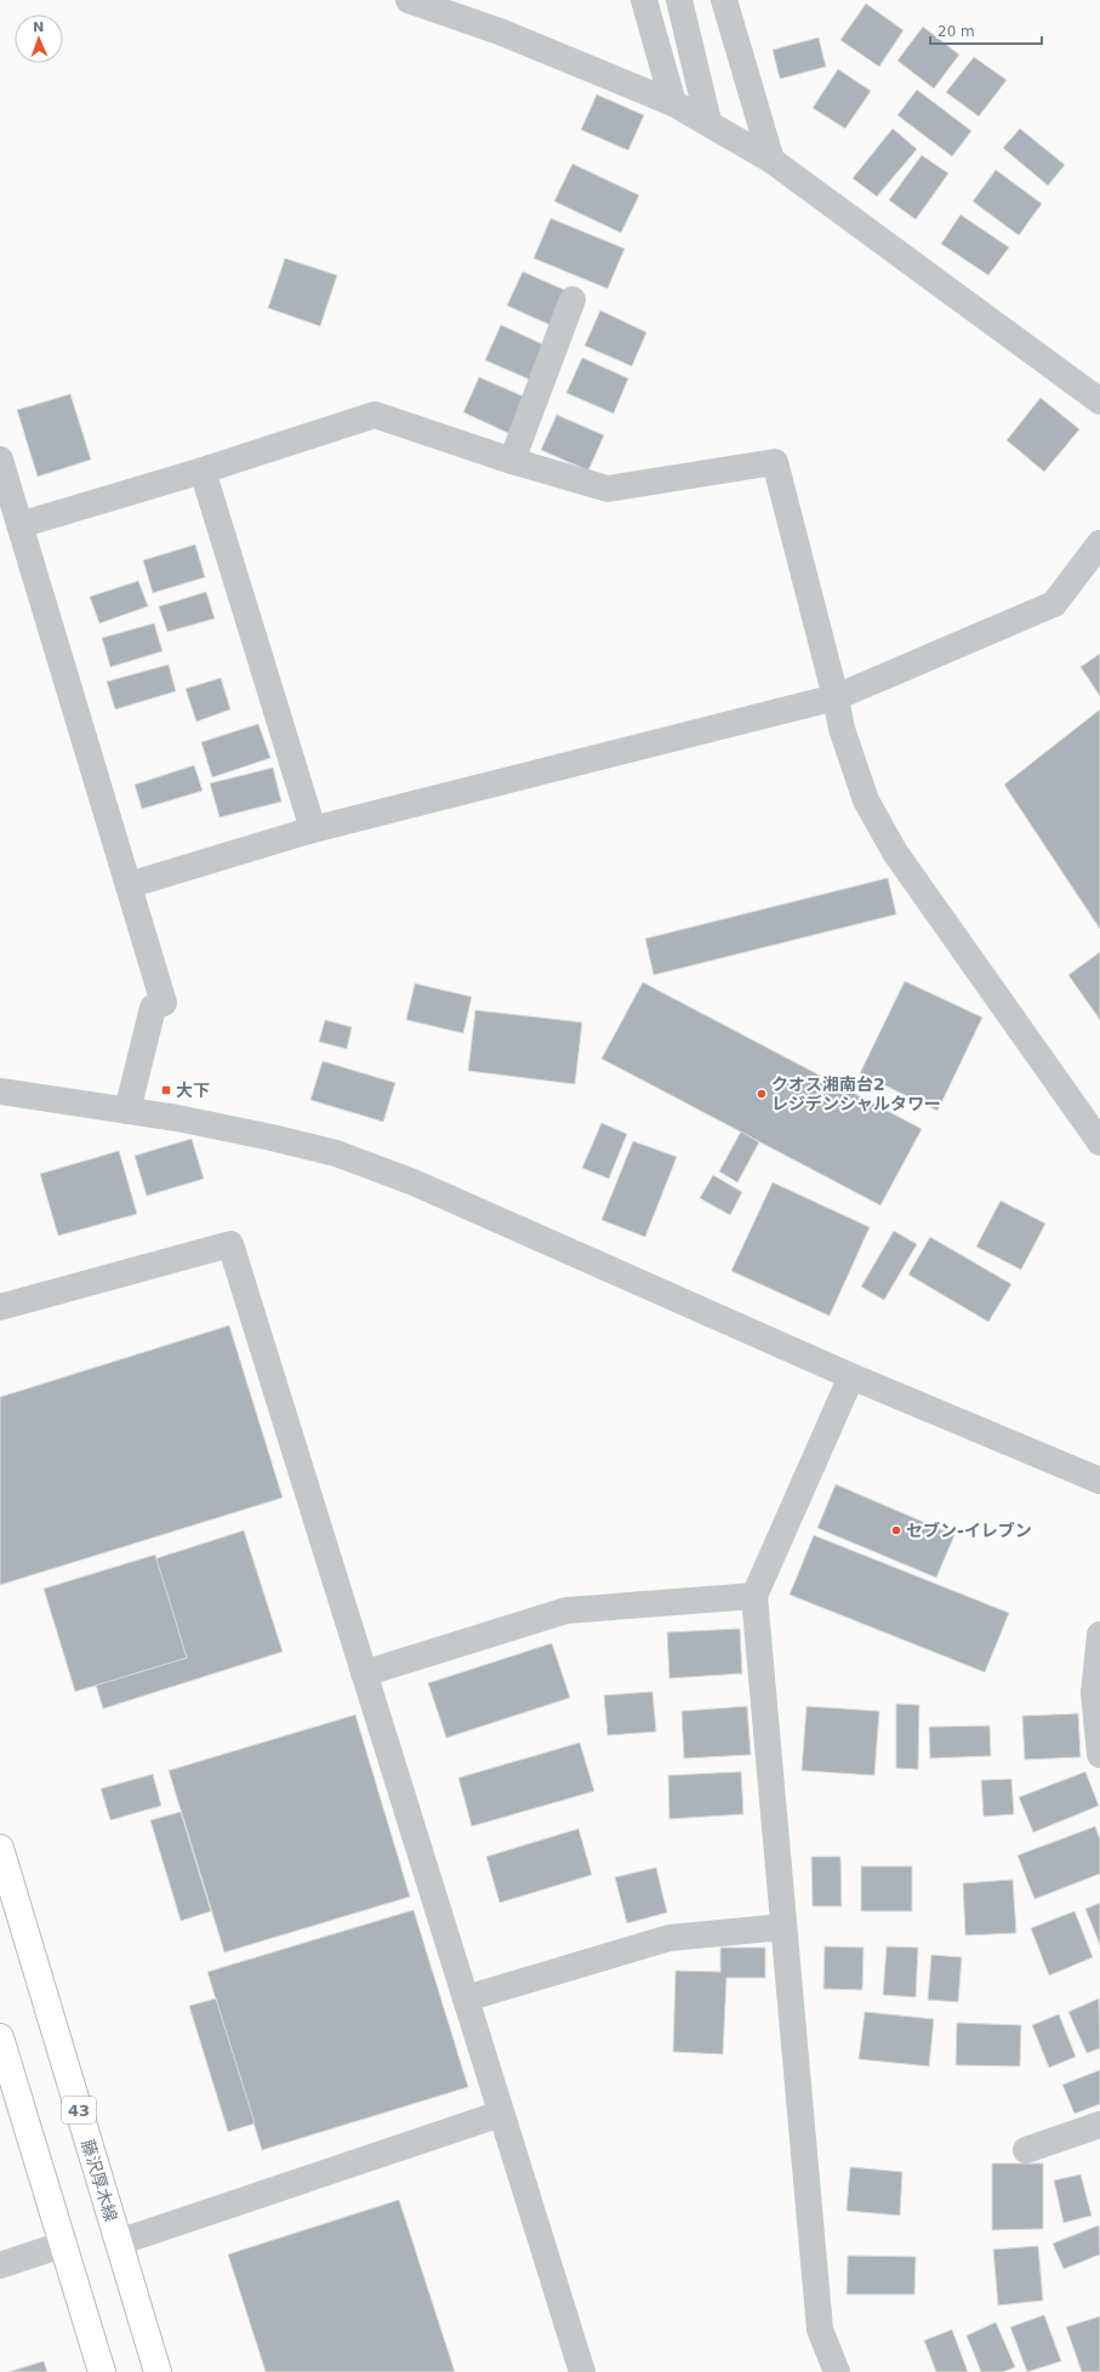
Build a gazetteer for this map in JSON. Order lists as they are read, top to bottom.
{
  "streets": {
    "main road": ["43", "藤沢厚木線"]
  },
  "places": {
    "transit": ["大下"],
    "other": ["クオス湘南台2 レジデンシャルタワー", "セブン-イレブン"]
  },
  "scale_bar": "20 m",
  "north": "top"
}
